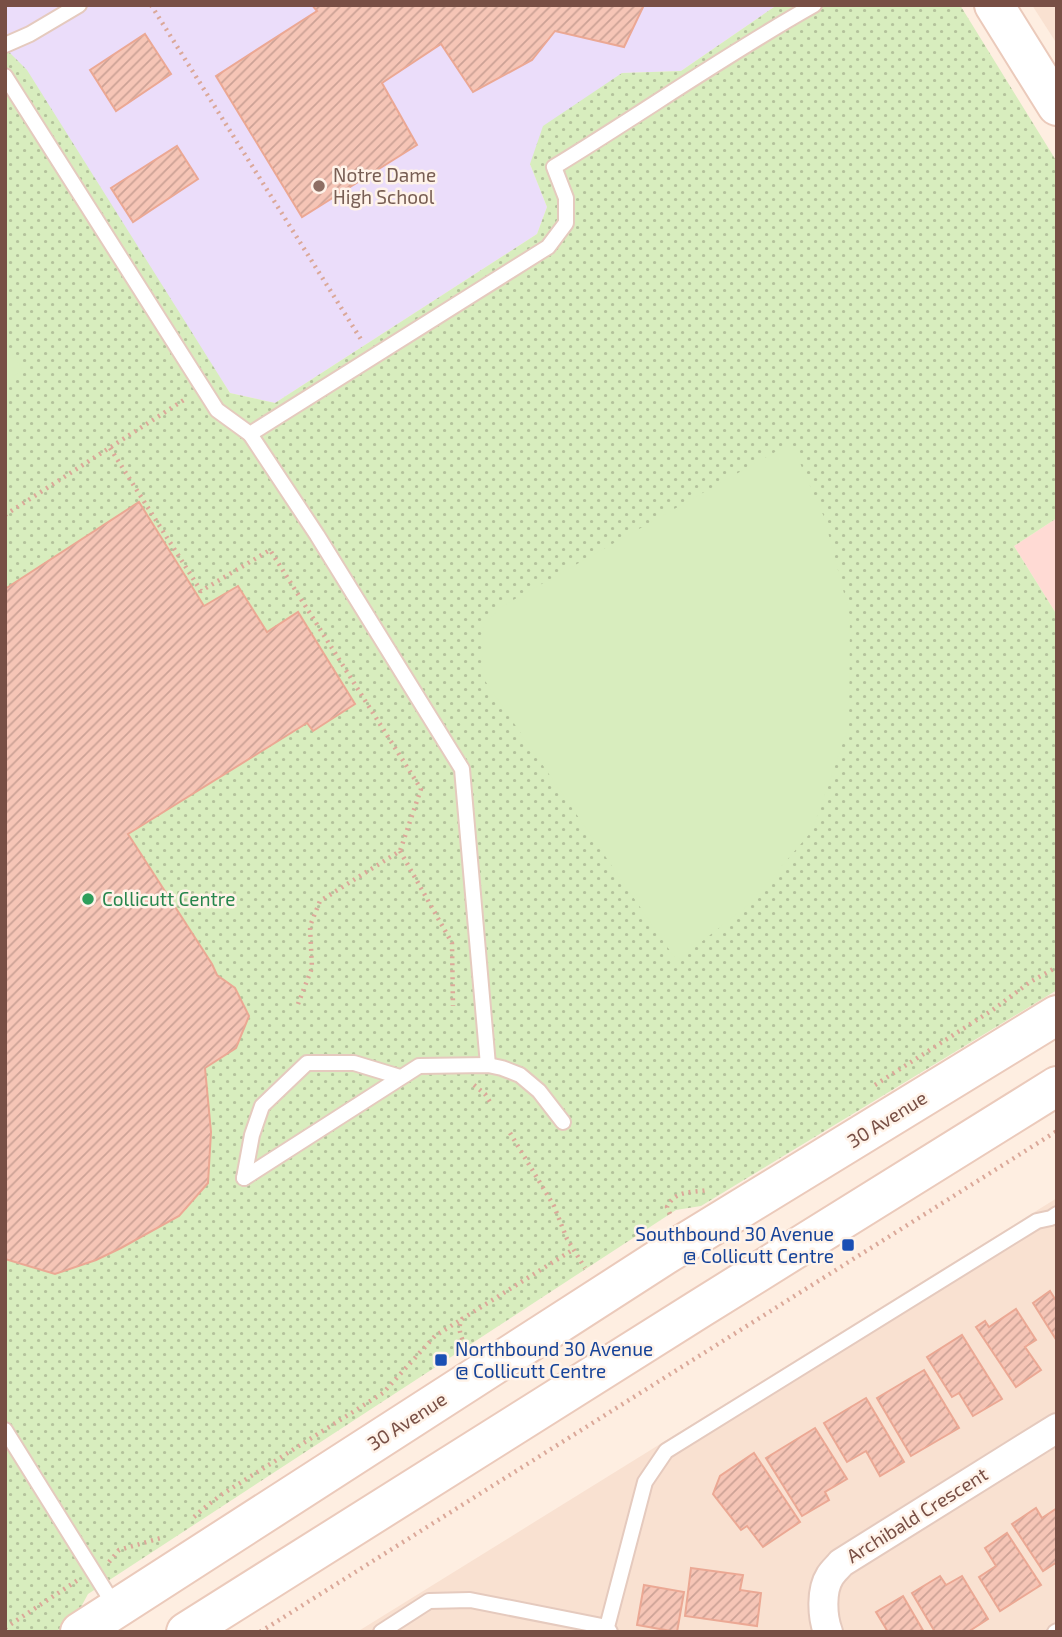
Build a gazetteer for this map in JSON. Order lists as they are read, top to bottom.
{
  "streets": {
    "main road": ["30 Avenue"],
    "street": ["Archibald Crescent"]
  },
  "places": {
    "other": ["Notre Dame High School", "Collicutt Centre"],
    "transit": ["Southbound 30 Avenue @ Collicutt Centre", "Northbound 30 Avenue @ Collicutt Centre"]
  }
}
